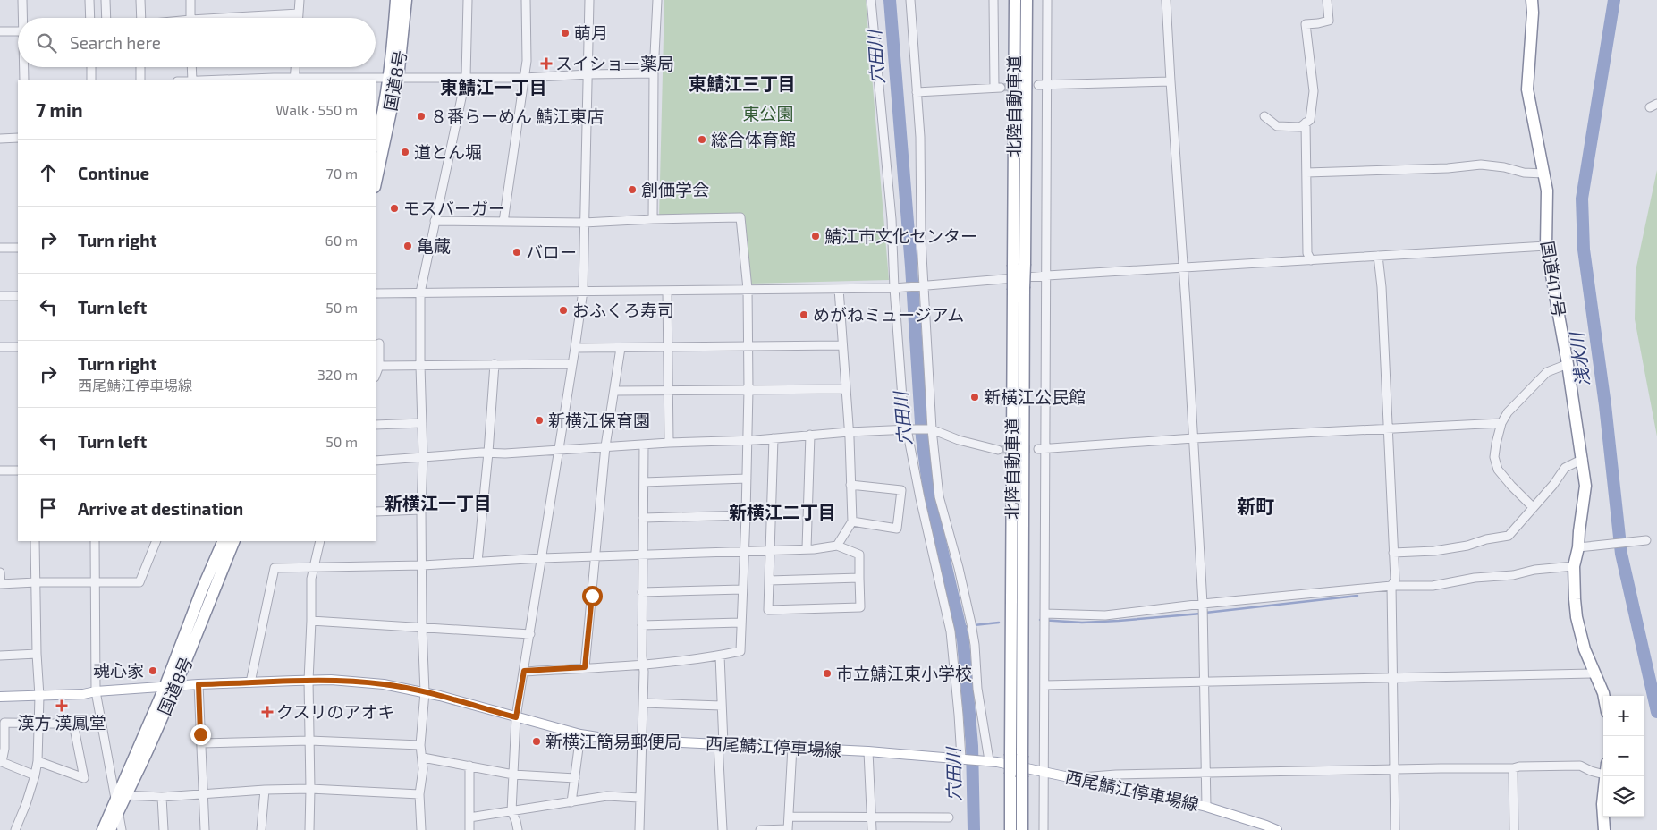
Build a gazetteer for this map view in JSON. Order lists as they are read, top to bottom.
{
  "streets": {
    "highway": ["国道8号", "北陸自動車道", "国道417号"],
    "main road": ["西尾鯖江停車場線"]
  },
  "crossings": [
    ["国道8号", "西尾鯖江停車場線"]
  ],
  "districts": [
    "東鯖江三丁目",
    "東鯖江一丁目",
    "新横江一丁目",
    "新町",
    "新横江二丁目"
  ],
  "water": ["穴田川", "浅水川"],
  "parks": ["東公園"],
  "places": {
    "other": [
      "萌月",
      "８番らーめん 鯖江東店",
      "総合体育館",
      "道とん堀",
      "創価学会",
      "モスバーガー",
      "鯖江市文化センター",
      "亀蔵",
      "バロー",
      "おふくろ寿司",
      "めがねミュージアム",
      "新横江公民館",
      "新横江保育園",
      "魂心家",
      "市立鯖江東小学校",
      "新横江簡易郵便局"
    ],
    "health": ["スイショー薬局", "漢方 漢鳳堂", "クスリのアオキ"]
  },
  "page": {
    "search": "Search here",
    "heading": ["7 min", "Walk · 550 m"],
    "list": [
      ["Continue", "70 m"],
      ["Turn right", "60 m"],
      ["Turn left", "50 m"],
      ["Turn right", "西尾鯖江停車場線", "320 m"],
      ["Turn left", "50 m"],
      "Arrive at destination"
    ],
    "map_buttons": ["+", "−"]
  }
}
